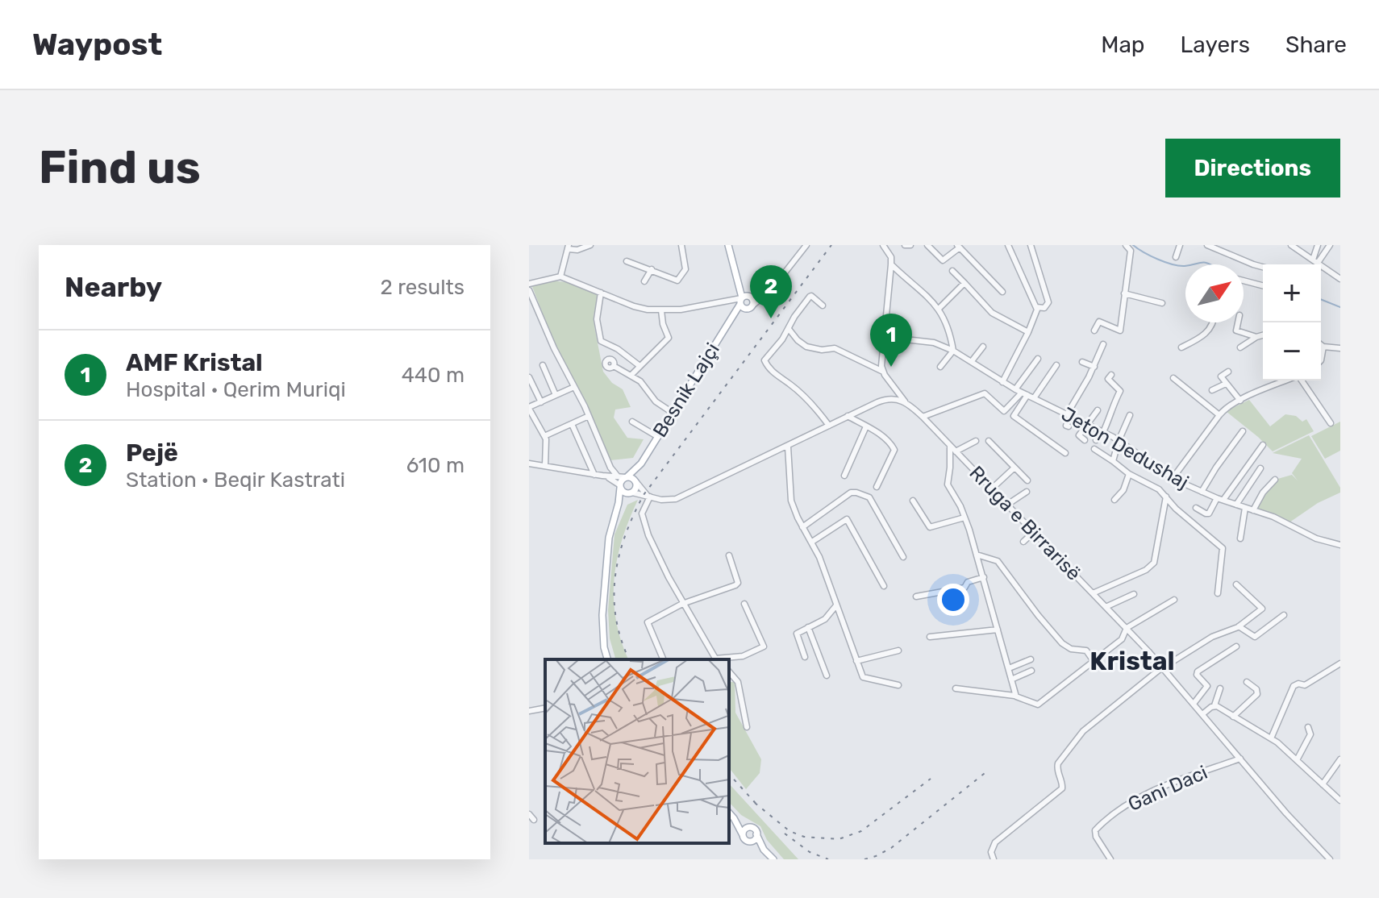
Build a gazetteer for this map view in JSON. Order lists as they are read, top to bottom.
{
  "streets": {
    "main road": ["Besnik Lajçi"],
    "street": ["Jeton Dedushaj", "Rruga e Birrarisë", "Gani Daci"]
  },
  "crossings": [
    ["Rruga e Birrarisë", "Gani Daci"]
  ],
  "districts": ["Kristal"],
  "north": "top right",
  "page": {
    "header": "Waypost",
    "nav": ["Map", "Layers", "Share"],
    "buttons": "Directions",
    "title": "Find us",
    "heading": ["Nearby", "2 results"],
    "map_buttons": ["+", "−"],
    "pins": ["2", "1"],
    "list": [
      {
        "mark": "1",
        "name": "AMF Kristal",
        "note": "Hospital · Qerim Muriqi",
        "value": "440 m"
      },
      {
        "mark": "2",
        "name": "Pejë",
        "note": "Station · Beqir Kastrati",
        "value": "610 m"
      }
    ]
  }
}
